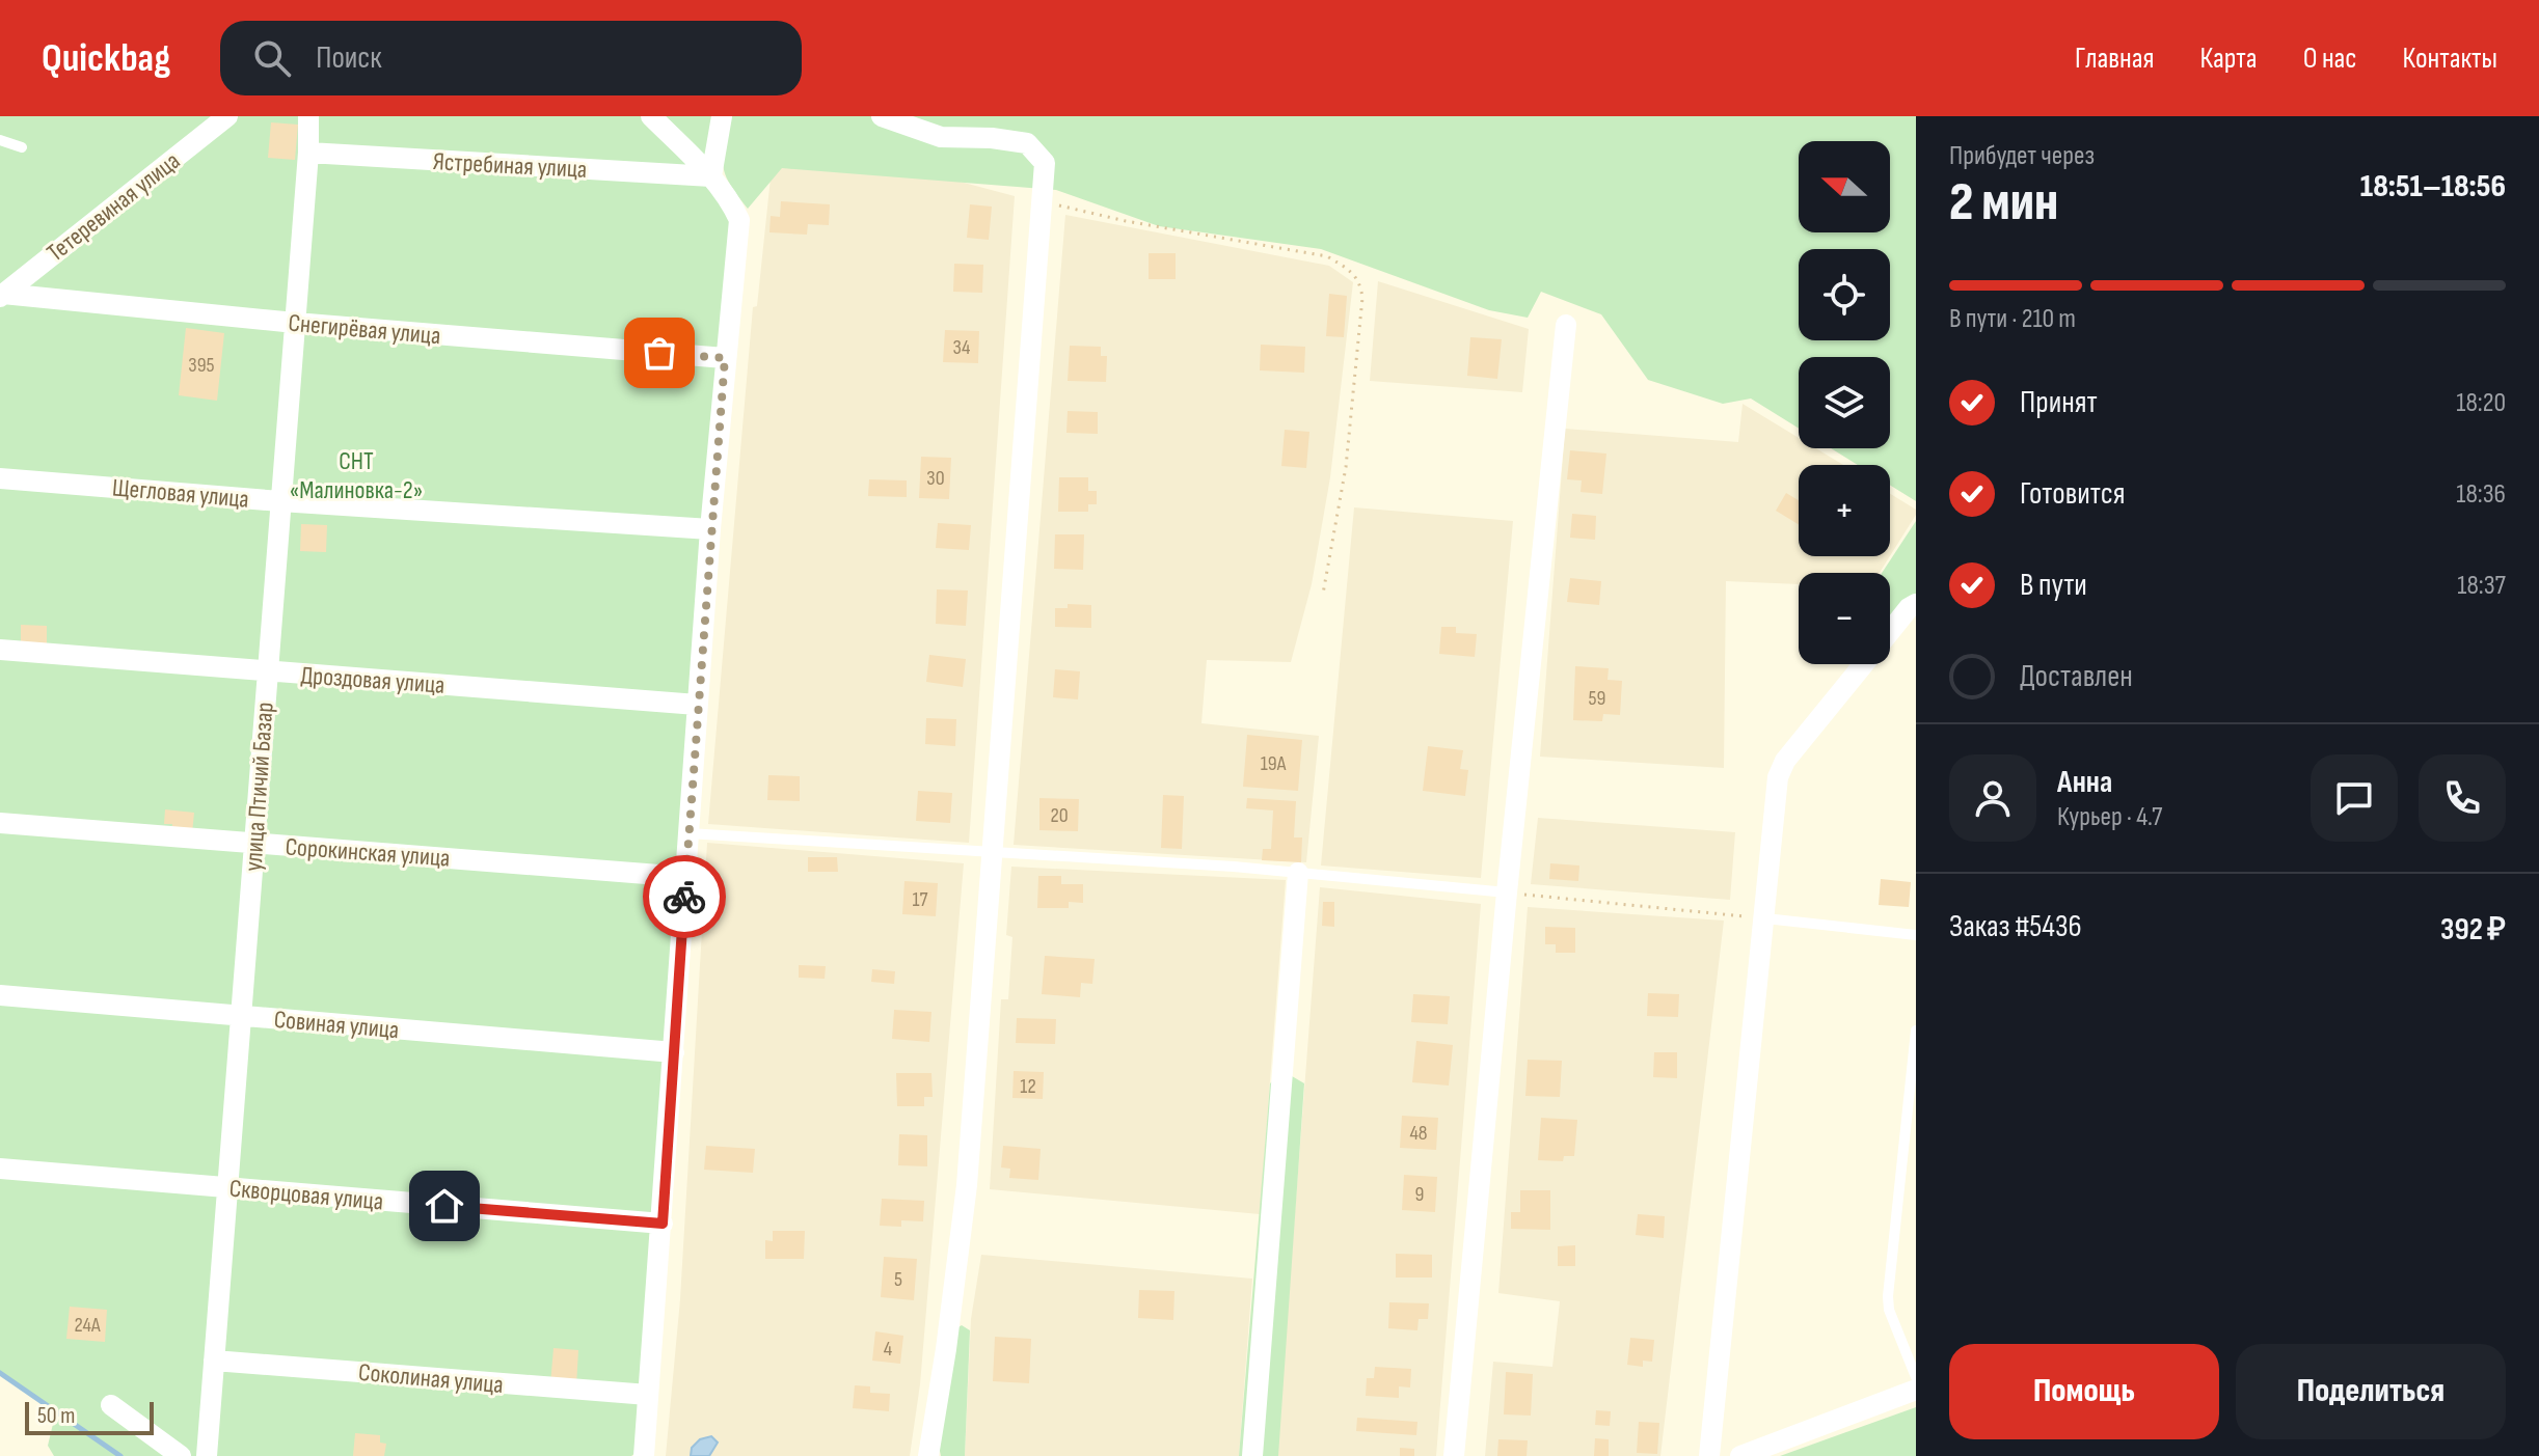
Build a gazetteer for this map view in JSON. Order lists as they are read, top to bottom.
{
  "streets": {
    "street": [
      "Ястребиная улица",
      "Тетеревиная улица",
      "Снегирёвая улица",
      "Щегловая улица",
      "Дроздовая улица",
      "улица Птичий Базар",
      "Сорокинская улица",
      "Совиная улица",
      "Скворцовая улица",
      "Соколиная улица"
    ]
  },
  "crossings": [
    ["Ястребиная улица", "улица Птичий Базар"],
    ["Тетеревиная улица", "Снегирёвая улица"],
    ["Снегирёвая улица", "улица Птичий Базар"],
    ["Щегловая улица", "улица Птичий Базар"],
    ["Дроздовая улица", "улица Птичий Базар"],
    ["улица Птичий Базар", "Сорокинская улица"],
    ["улица Птичий Базар", "Совиная улица"],
    ["улица Птичий Базар", "Скворцовая улица"],
    ["улица Птичий Базар", "Соколиная улица"]
  ],
  "parks": ["СНТ «Малиновка-2»"],
  "house_numbers": [
    "34",
    "395",
    "30",
    "59",
    "19А",
    "20",
    "17",
    "12",
    "48",
    "9",
    "5",
    "24А",
    "4"
  ],
  "scale_bar": "50 m",
  "north": "left",
  "page": {
    "header": "Quickbag",
    "search": "Поиск",
    "nav": [
      "Главная",
      "Карта",
      "О нас",
      "Контакты"
    ],
    "heading": ["2 мин", "Прибудет через", "18:51–18:56"],
    "panel": [
      "Анна",
      "Курьер · 4.7",
      "Заказ #5436",
      "392 ₽"
    ],
    "map_buttons": ["+", "−"],
    "bar": "В пути · 210 m",
    "list": [
      ["Принят", "18:20"],
      ["Готовится", "18:36"],
      ["В пути", "18:37"],
      "Доставлен"
    ],
    "buttons": ["Помощь", "Поделиться"],
    "scale": "50 m"
  }
}
